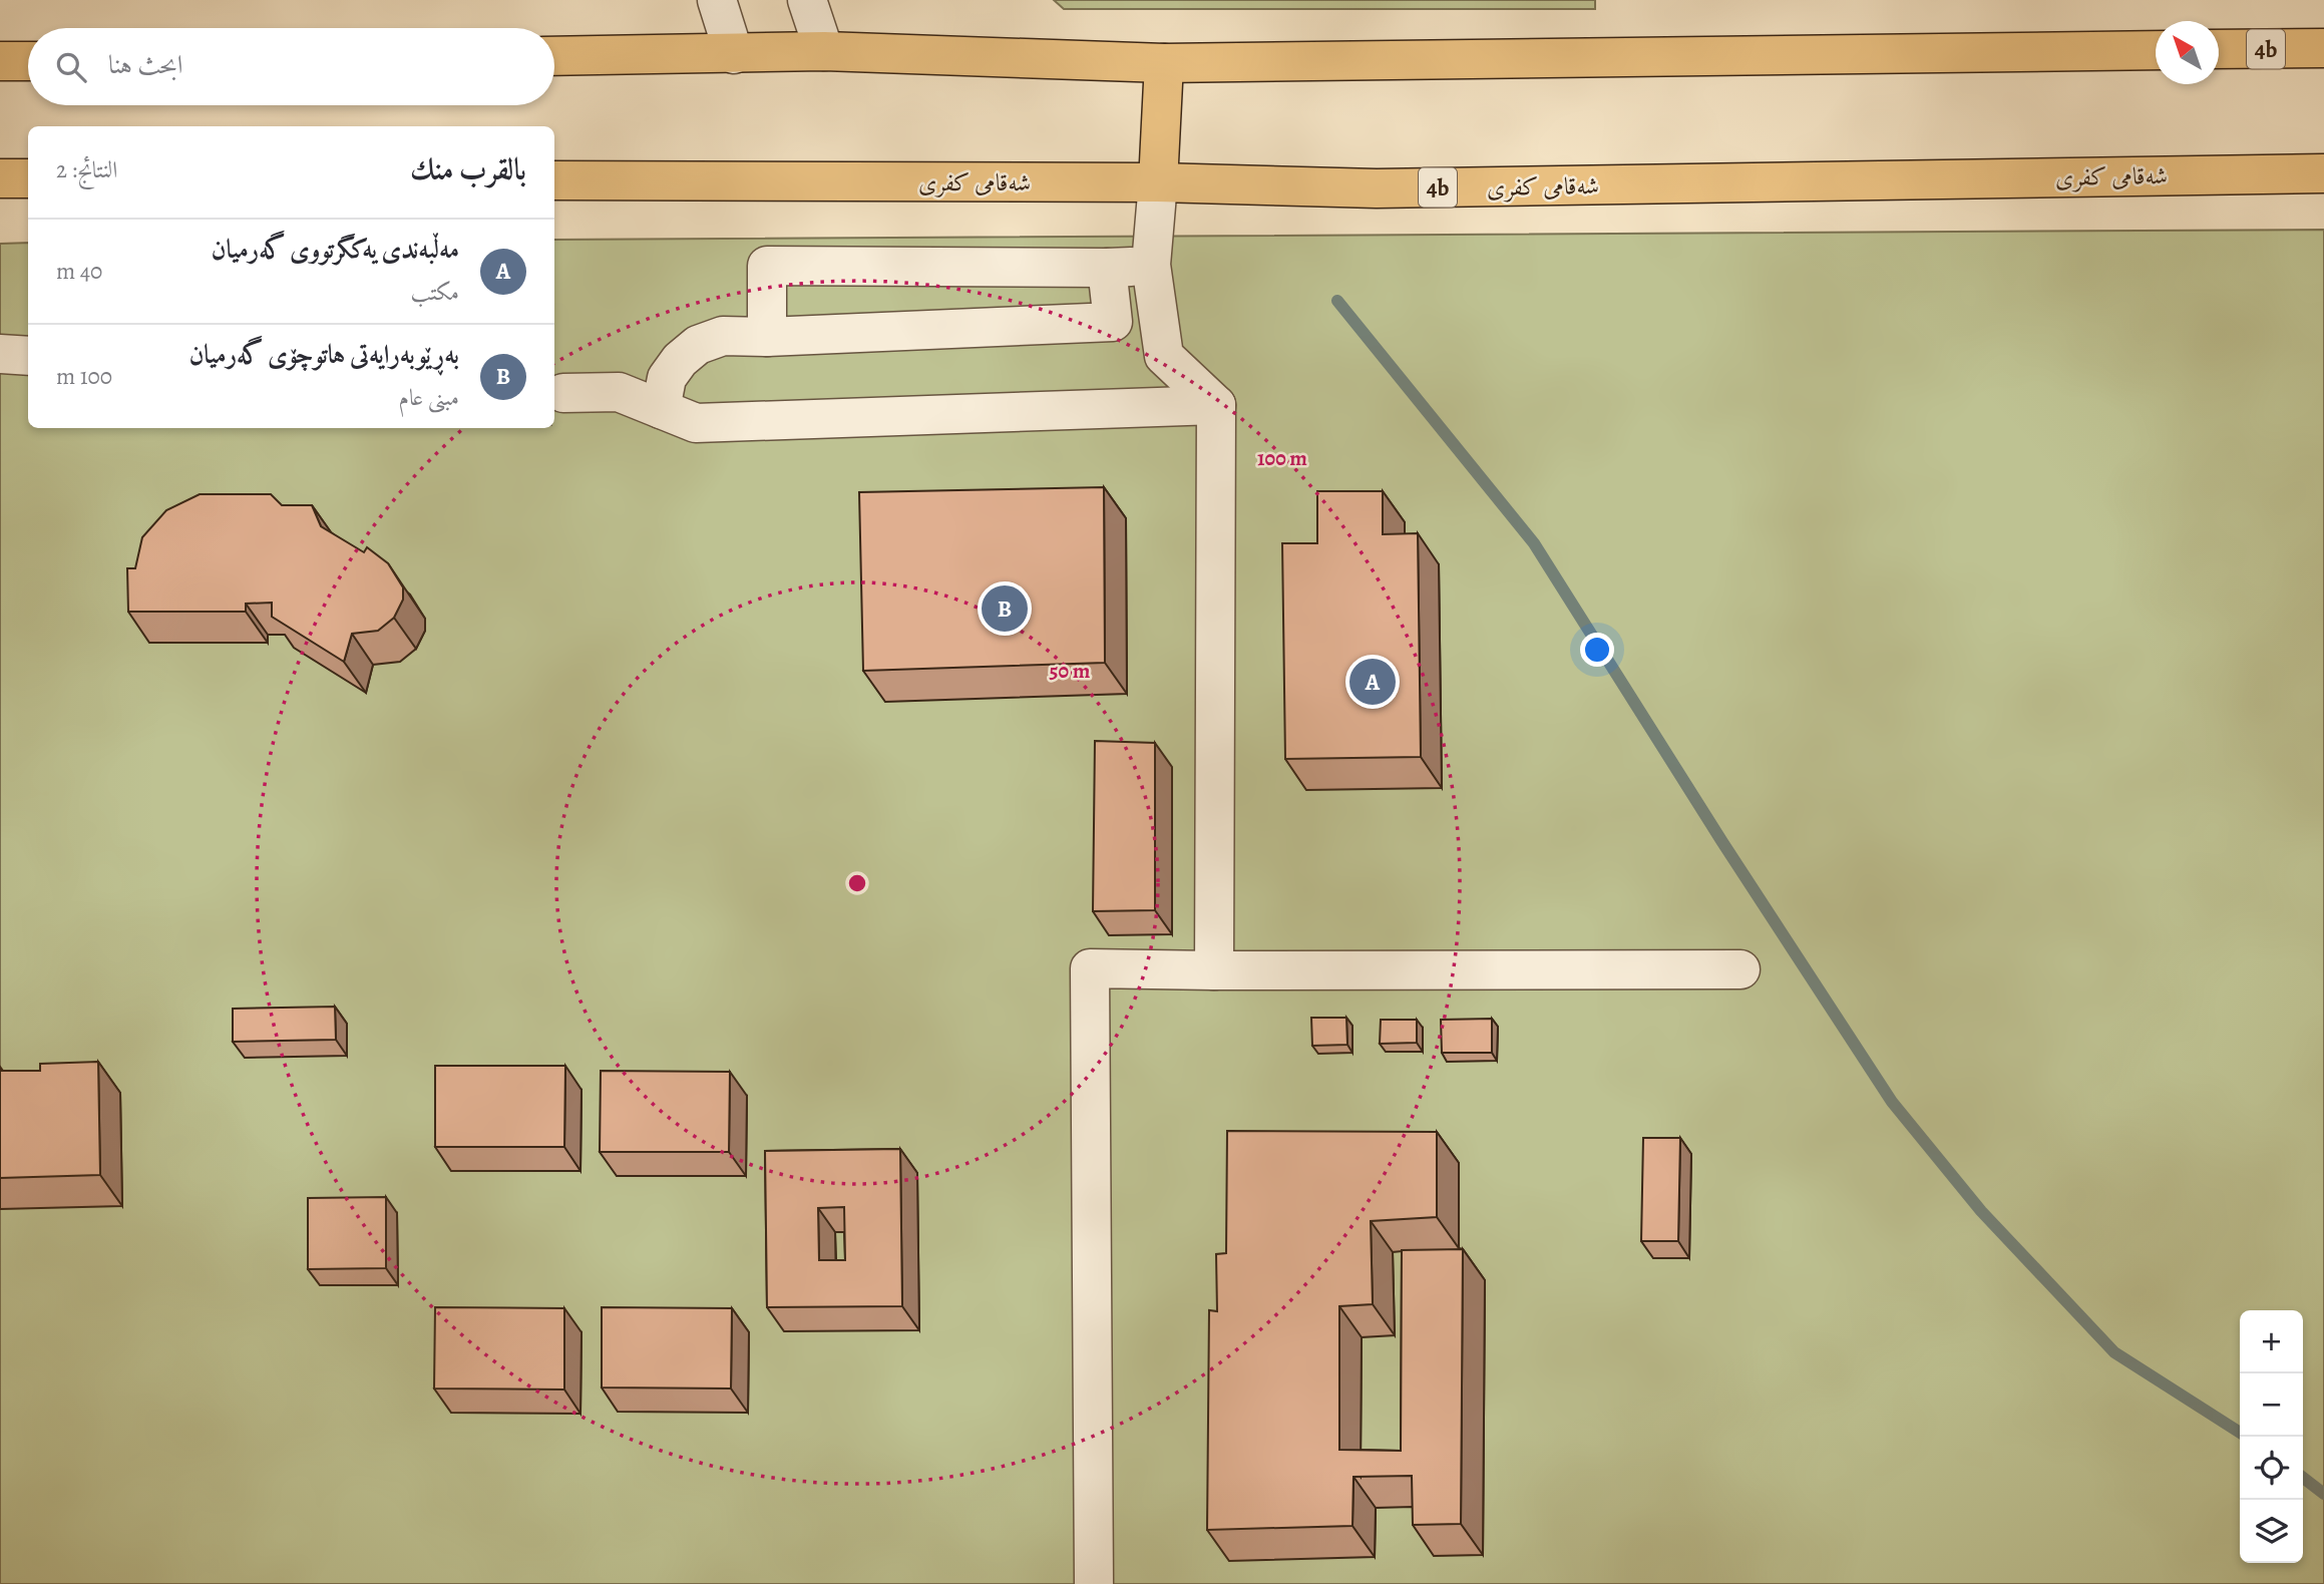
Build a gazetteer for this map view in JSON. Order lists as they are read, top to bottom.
{
  "streets": {
    "highway": ["4b", "شەقامی کفری"]
  },
  "north": "top left",
  "page": {
    "search": "ابحث هنا",
    "heading": ["بالقرب منك", "النتائج: 2"],
    "list": [
      {
        "mark": "A",
        "name": "مەڵبەندی یەکگرتووی گەرمیان",
        "note": "مكتب",
        "value": "40 m"
      },
      {
        "mark": "B",
        "name": "بەڕێوبەرایەتی هاتوچۆی گەرمیان",
        "note": "مبنى عام",
        "value": "100 m"
      }
    ],
    "pins": ["B", "A"],
    "map_buttons": ["+", "−"]
  },
  "rings": ["100 m", "50 m"]
}
